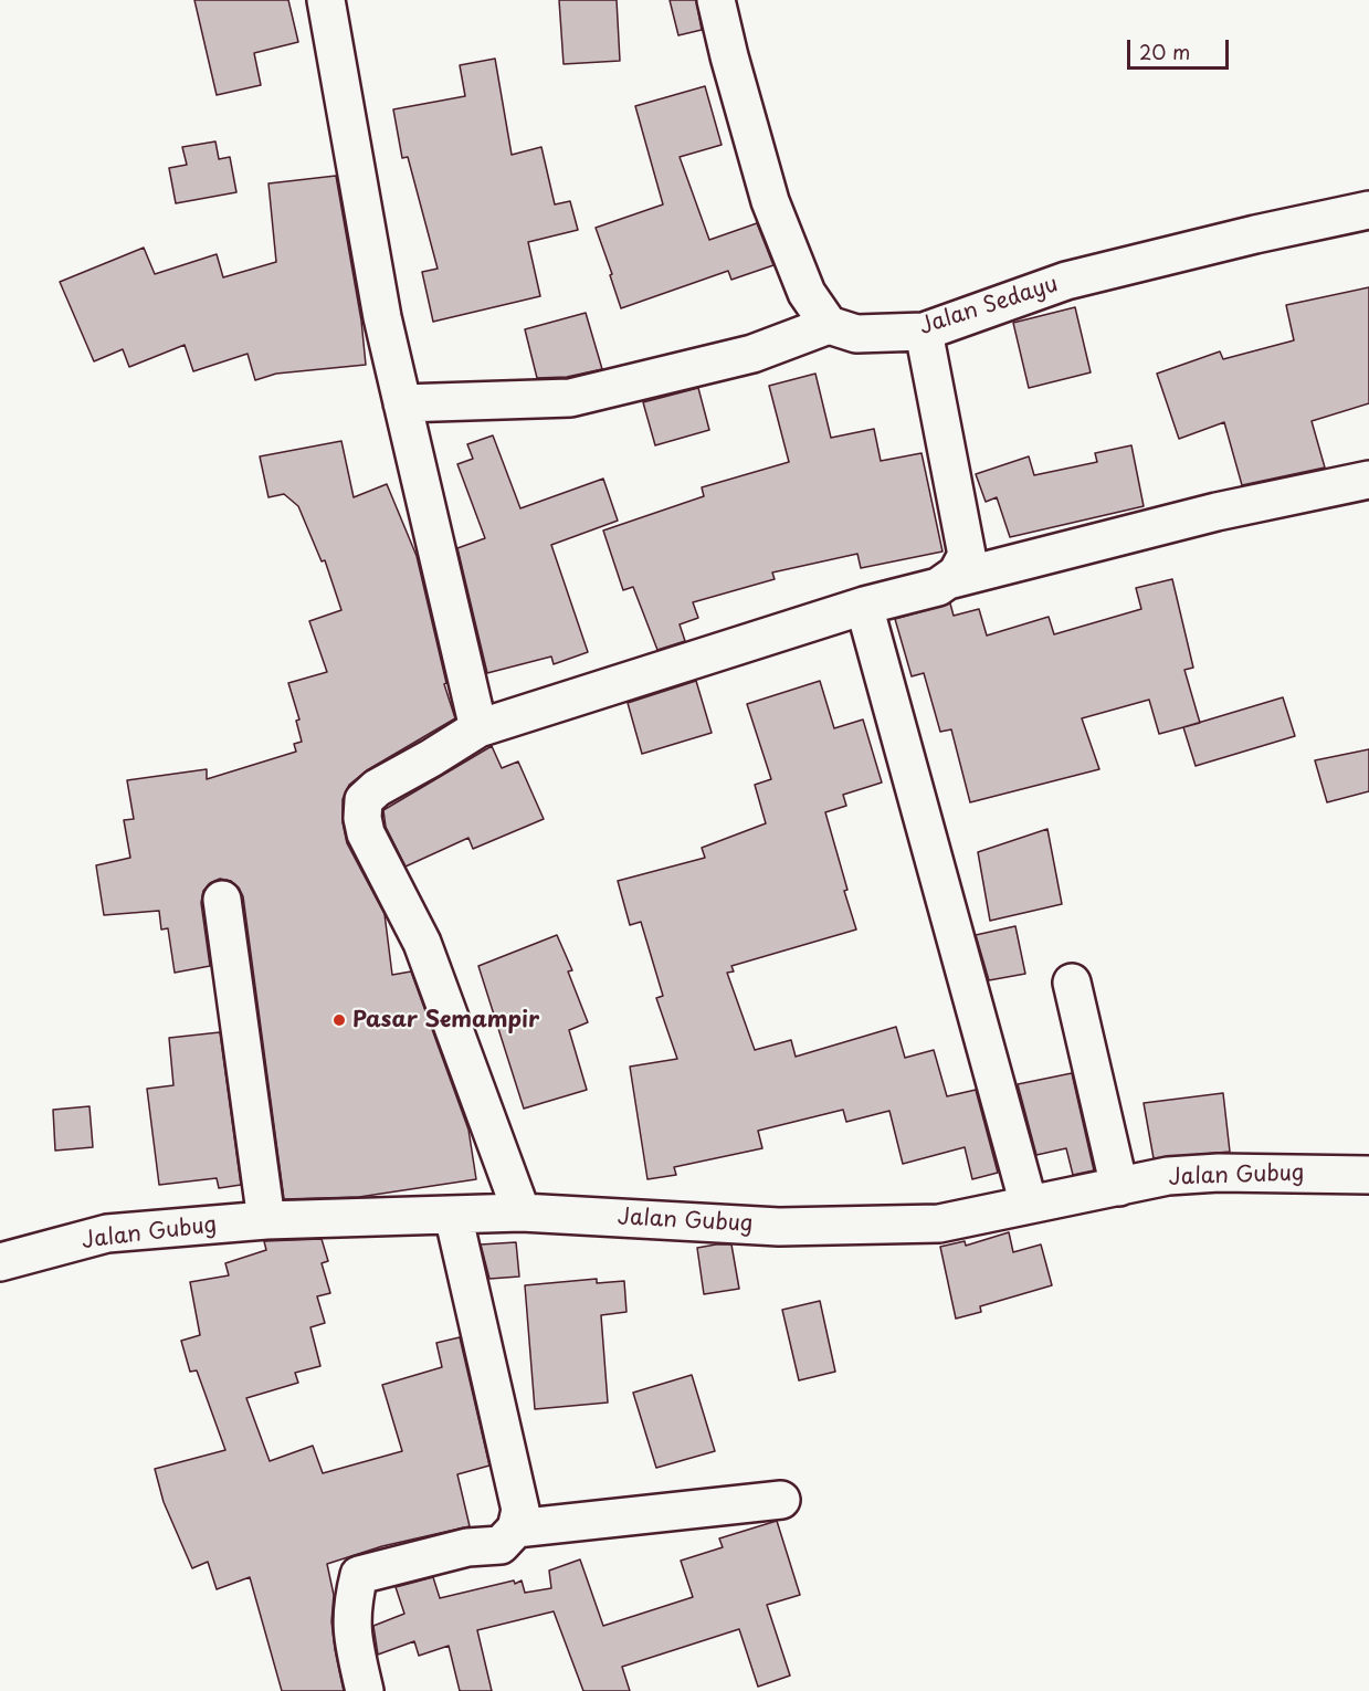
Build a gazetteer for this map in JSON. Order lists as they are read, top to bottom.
{
  "streets": {
    "street": ["Jalan Sedayu", "Jalan Gubug"]
  },
  "places": ["Pasar Semampir"],
  "scale_bar": "20 m"
}
